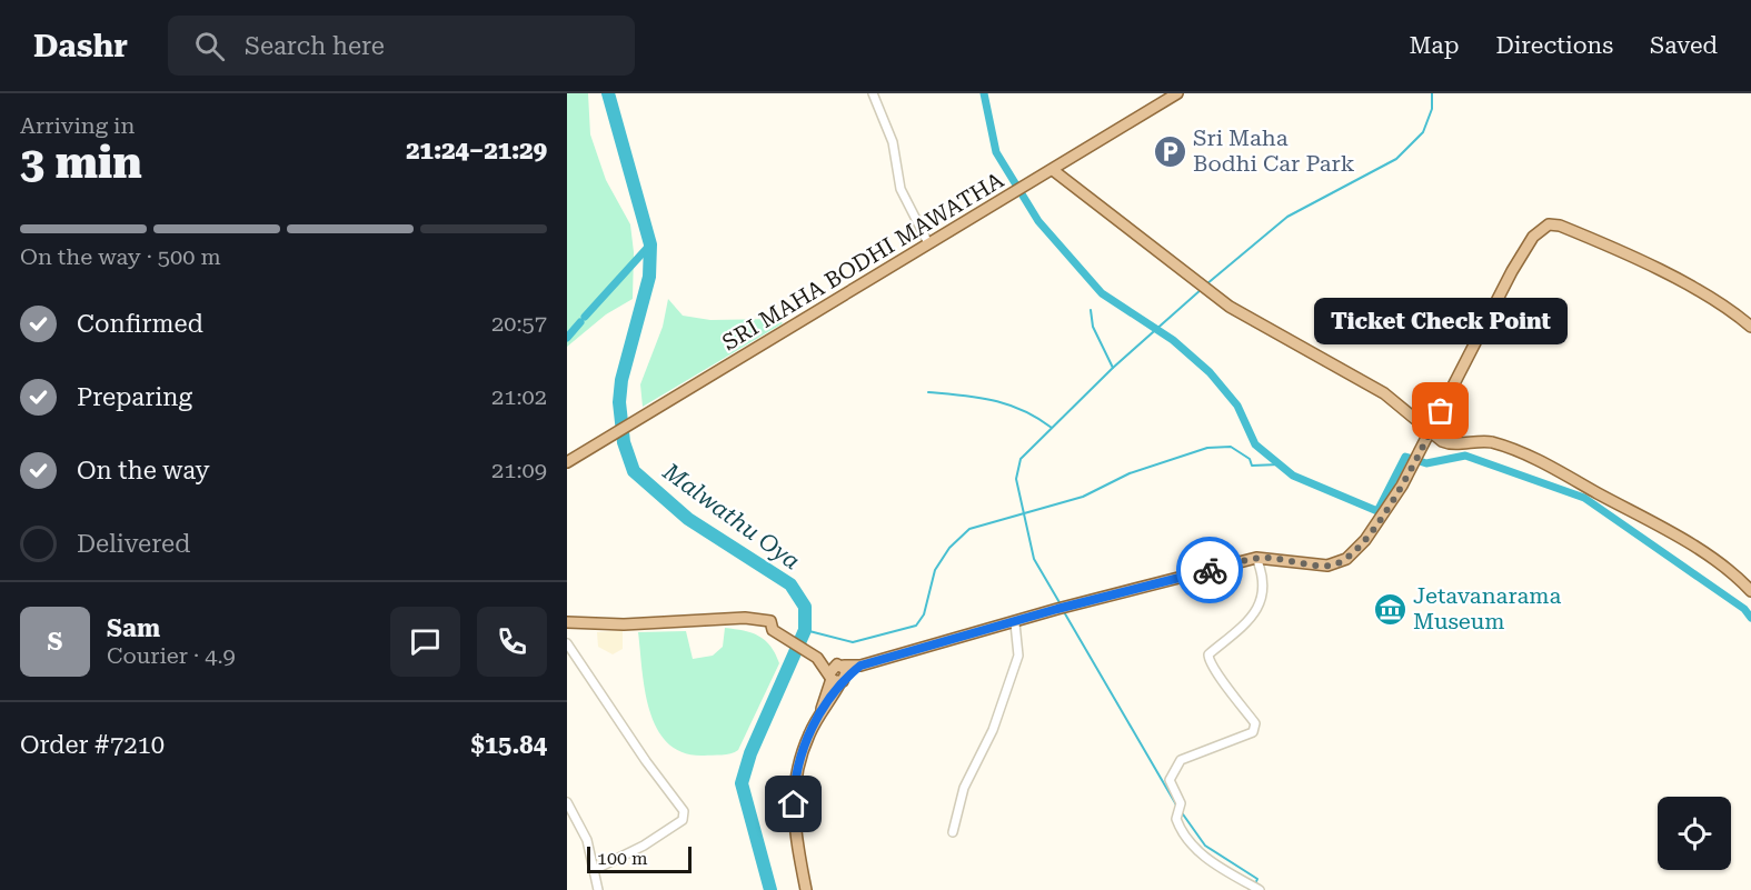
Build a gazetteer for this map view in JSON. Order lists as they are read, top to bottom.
{
  "streets": {
    "main road": ["SRI MAHA BODHI MAWATHA"]
  },
  "water": ["Malwathu Oya"],
  "places": {
    "parking": ["Sri Maha Bodhi Car Park"],
    "other": ["Ticket Check Point"],
    "museum": ["Jetavanarama Museum"]
  },
  "scale_bar": "100 m",
  "page": {
    "header": "Dashr",
    "search": "Search here",
    "nav": ["Map", "Directions", "Saved"],
    "heading": ["3 min", "Arriving in", "21:24–21:29"],
    "panel": [
      "Sam",
      "Courier · 4.9",
      "Order #7210",
      "$15.84"
    ],
    "bar": "On the way · 500 m",
    "list": [
      ["Confirmed", "20:57"],
      ["Preparing", "21:02"],
      ["On the way", "21:09"],
      "Delivered"
    ],
    "bubble": "Ticket Check Point",
    "round": "S",
    "scale": "100 m"
  }
}
